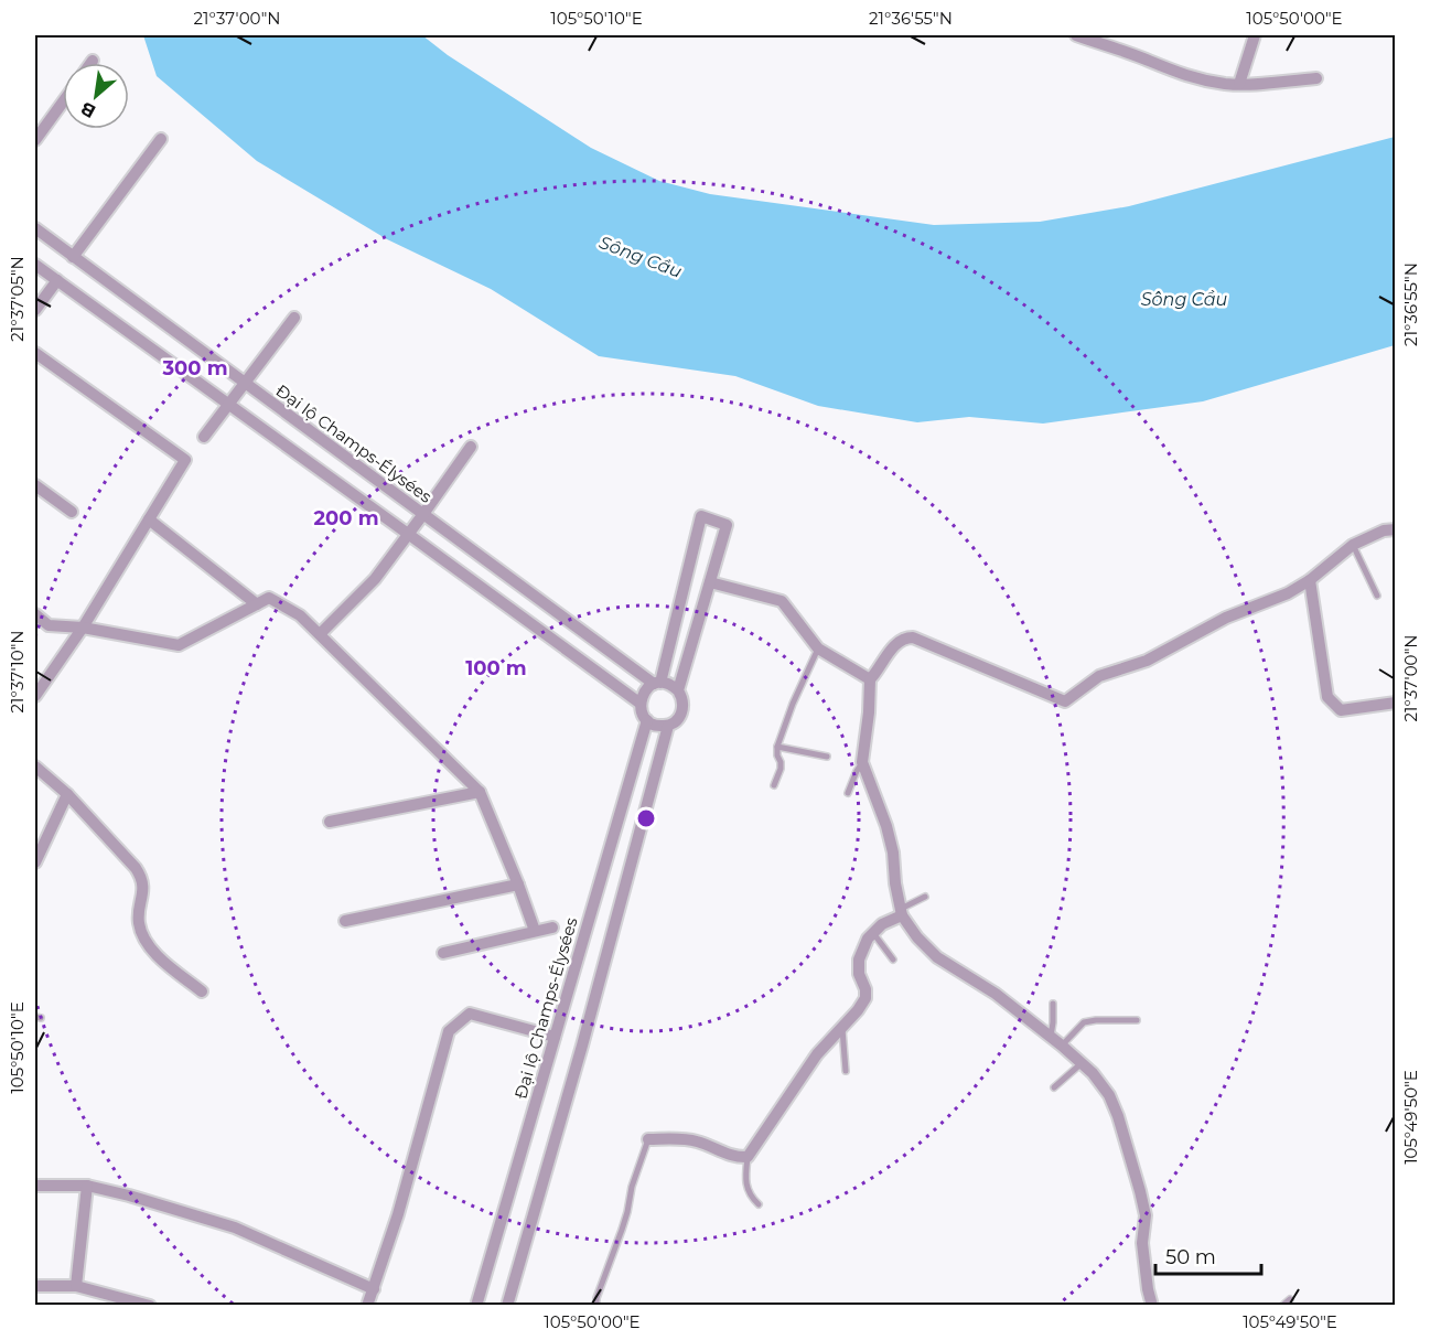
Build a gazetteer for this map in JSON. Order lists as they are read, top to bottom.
{
  "streets": {
    "street": ["Đại lộ Champs-Élysées"]
  },
  "water": ["Sông Cầu"],
  "scale_bar": "50 m",
  "north": "bottom left",
  "coordinates": [
    "21°37'00\"N",
    "105°50'10\"E",
    "21°36'55\"N",
    "105°50'00\"E",
    "21°37'05\"N",
    "21°37'10\"N",
    "105°49'50\"E"
  ],
  "rings": ["300 m", "200 m", "100 m"]
}
